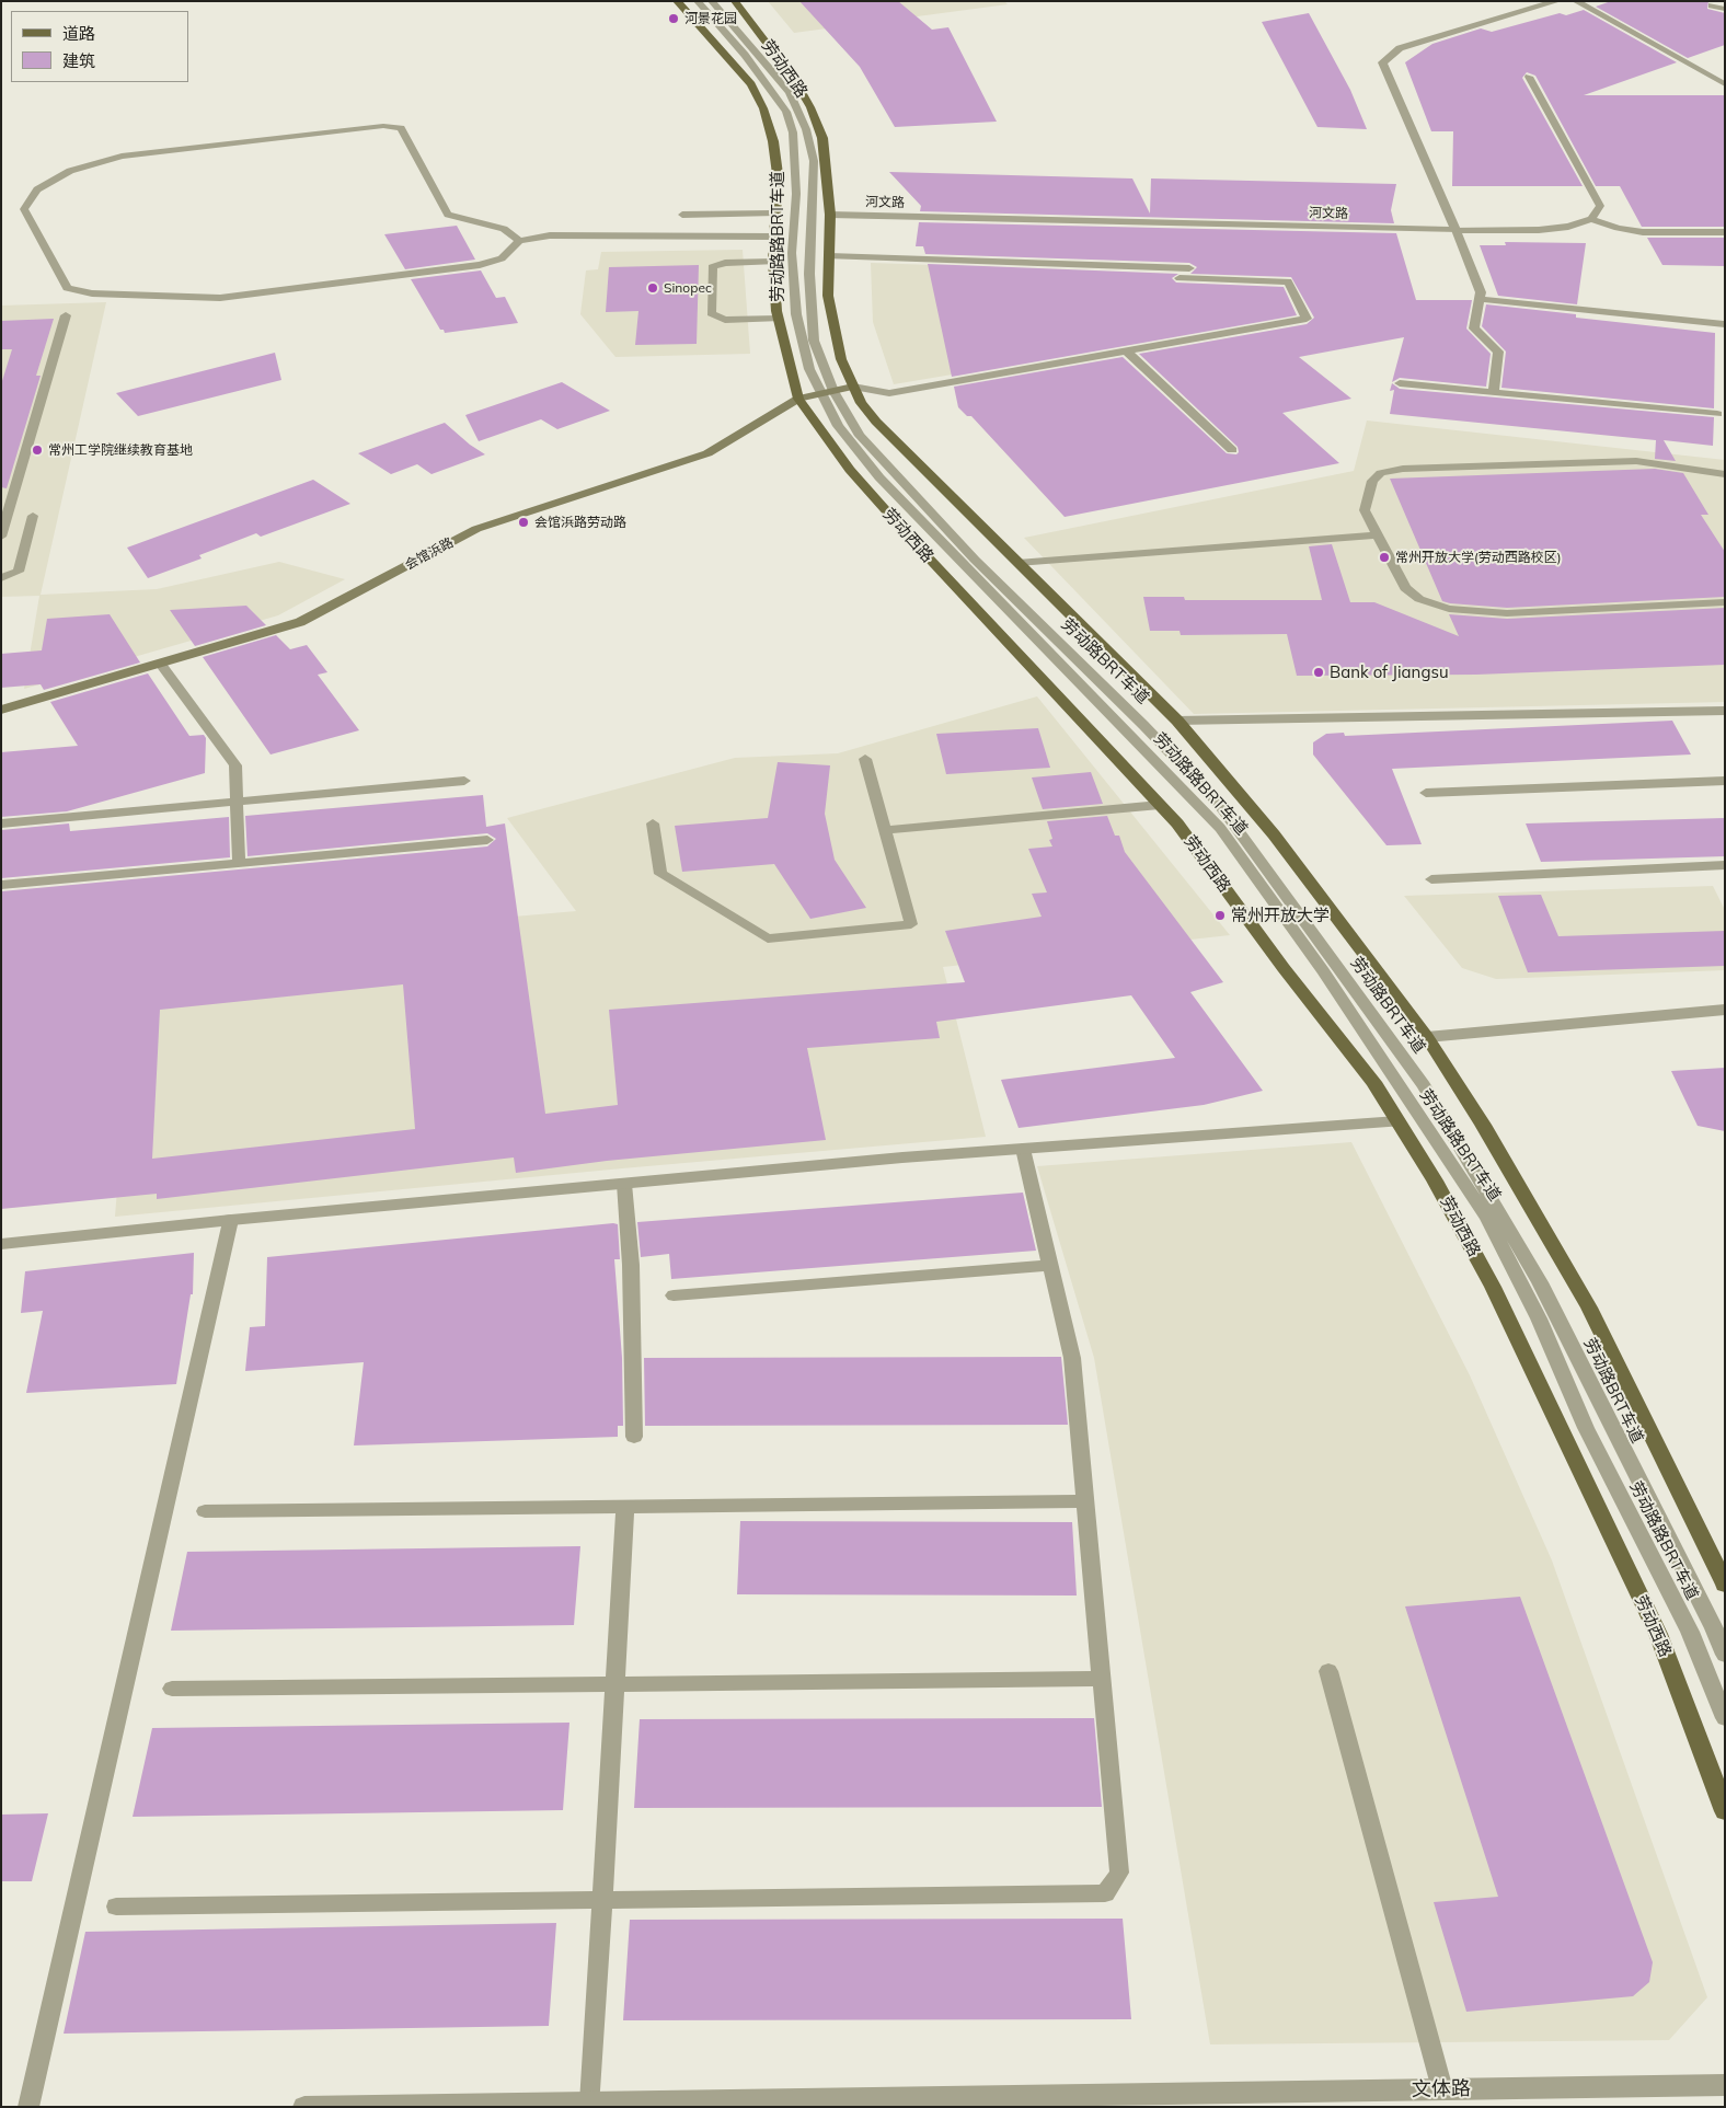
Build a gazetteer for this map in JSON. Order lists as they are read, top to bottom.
{
  "streets": {
    "main road": ["劳动西路"],
    "street": ["河文路", "会馆浜路", "文体路"],
    "lane": ["劳动路路BRT车道", "劳动路BRT车道"]
  },
  "crossings": [
    ["劳动西路", "河文路"],
    ["劳动西路", "会馆浜路"],
    ["劳动路路BRT车道", "会馆浜路"],
    ["劳动路路BRT车道", "劳动路BRT车道"],
    ["会馆浜路", "劳动路BRT车道"]
  ],
  "places": [
    "河景花园",
    "Sinopec",
    "常州工学院继续教育基地",
    "会馆浜路劳动路",
    "常州开放大学(劳动西路校区)",
    "Bank of Jiangsu",
    "常州开放大学"
  ],
  "legend": ["道路", "建筑"]
}
